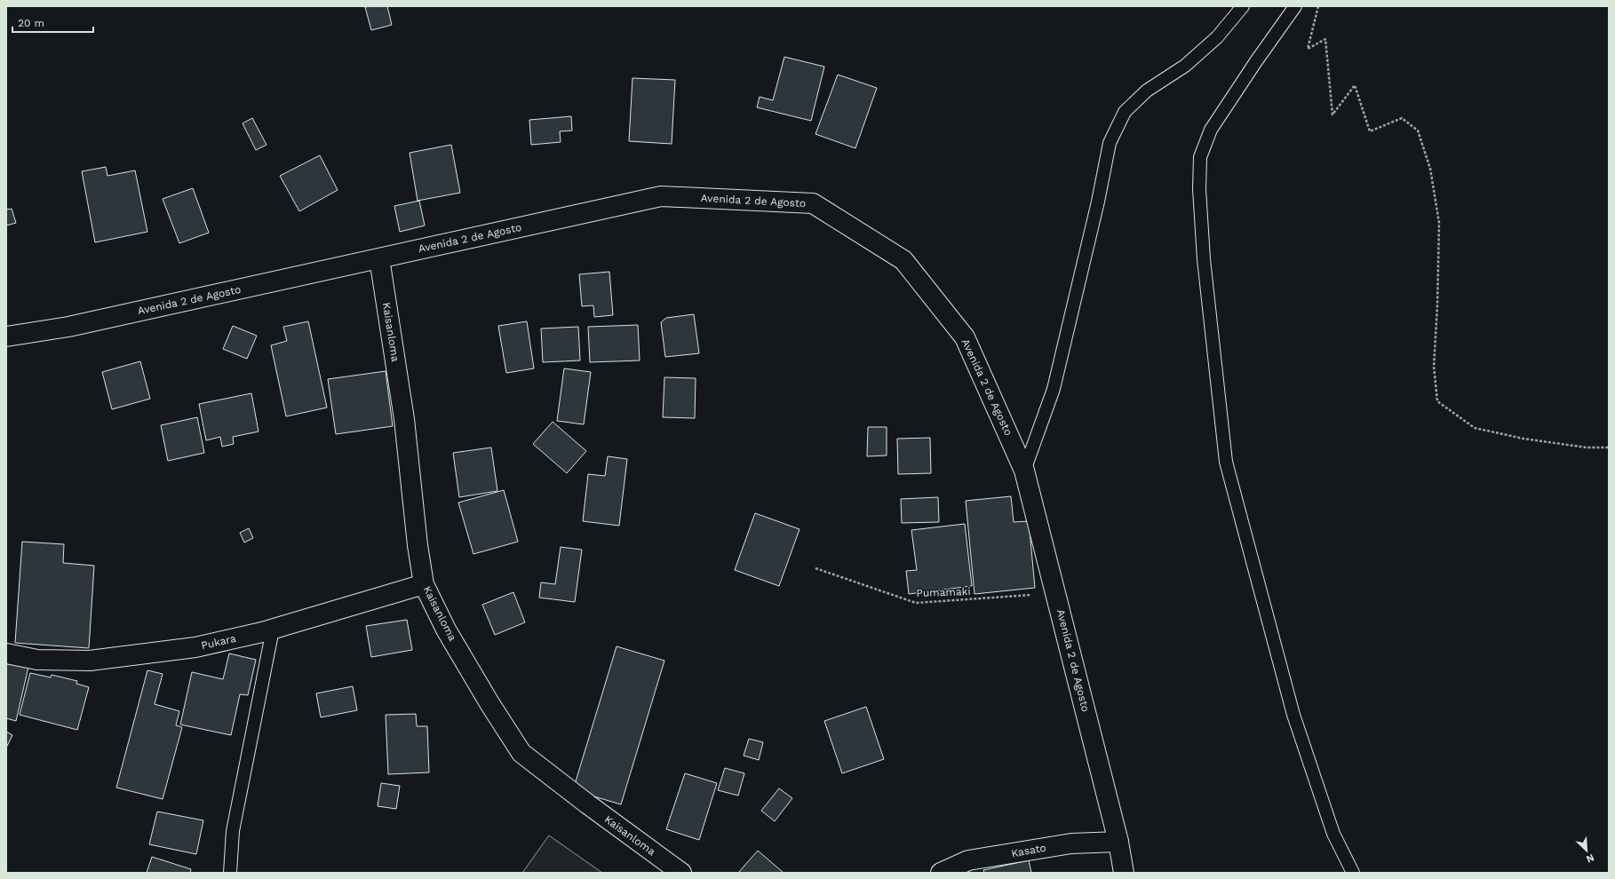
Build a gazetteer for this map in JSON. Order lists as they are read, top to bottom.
{
  "streets": {
    "main road": [
      "Avenida 2 de Agosto",
      "Kaisanloma",
      "Pukara",
      "Kasato"
    ],
    "path": ["Pumamaki"]
  },
  "crossings": [
    ["Avenida 2 de Agosto", "Kaisanloma"],
    ["Avenida 2 de Agosto", "Pumamaki"],
    ["Avenida 2 de Agosto", "Kasato"],
    ["Kaisanloma", "Pukara"]
  ],
  "scale_bar": "20 m",
  "north": "bottom right"
}
